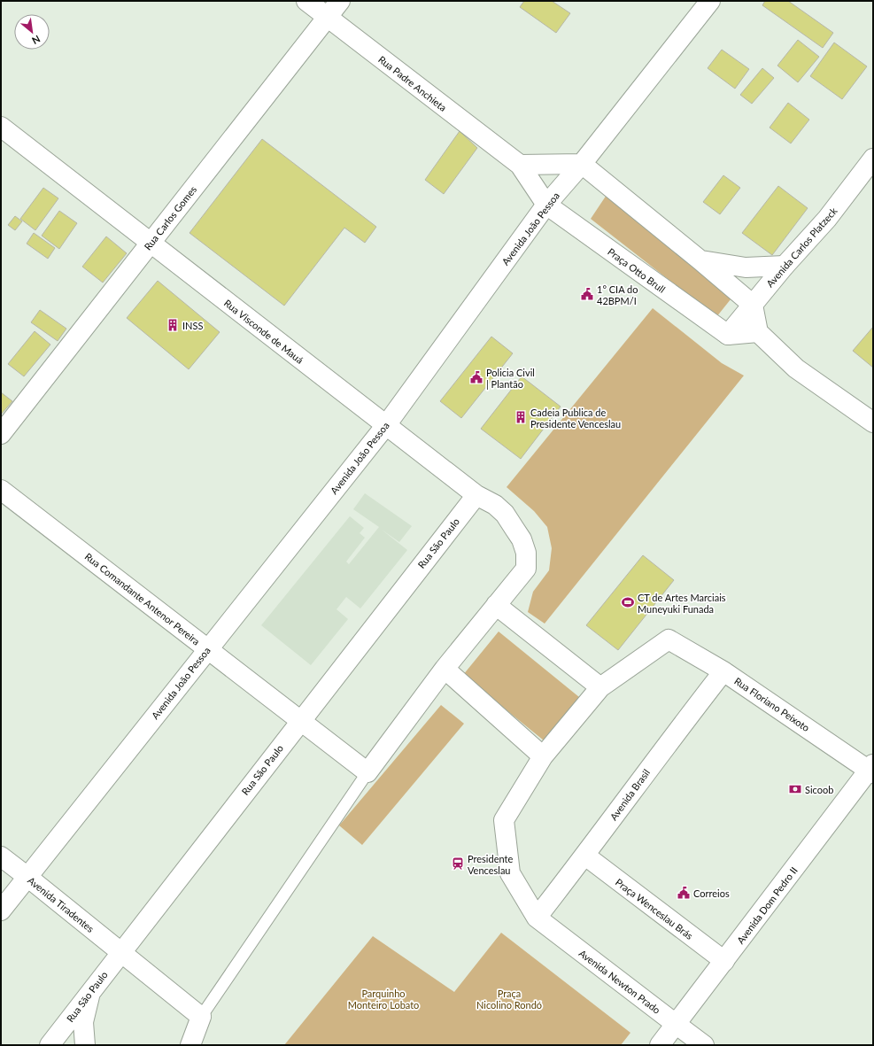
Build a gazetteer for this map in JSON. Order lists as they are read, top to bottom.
{
  "streets": {
    "street": [
      "Rua Padre Anchieta",
      "Rua Carlos Gomes",
      "Avenida João Pessoa",
      "Avenida Carlos Platzeck",
      "Praça Otto Brull",
      "Rua Visconde de Mauá",
      "Rua São Paulo",
      "Rua Comandante Antenor Pereira",
      "Rua Floriano Peixoto",
      "Avenida Brasil",
      "Avenida Tiradentes",
      "Avenida Dom Pedro II",
      "Praça Wenceslau Brás",
      "Avenida Newton Prado"
    ]
  },
  "crossings": [
    ["Rua Padre Anchieta", "Rua Carlos Gomes"],
    ["Rua Padre Anchieta", "Avenida João Pessoa"],
    ["Rua Padre Anchieta", "Praça Otto Brull"],
    ["Rua Carlos Gomes", "Rua Visconde de Mauá"],
    ["Avenida João Pessoa", "Praça Otto Brull"],
    ["Avenida João Pessoa", "Rua Visconde de Mauá"],
    ["Avenida João Pessoa", "Rua Comandante Antenor Pereira"],
    ["Avenida João Pessoa", "Avenida Tiradentes"],
    ["Avenida Carlos Platzeck", "Praça Otto Brull"],
    ["Rua Visconde de Mauá", "Rua São Paulo"],
    ["Rua Visconde de Mauá", "Rua Comandante Antenor Pereira"],
    ["Rua São Paulo", "Rua Comandante Antenor Pereira"],
    ["Rua São Paulo", "Avenida Tiradentes"],
    ["Rua Floriano Peixoto", "Avenida Brasil"],
    ["Rua Floriano Peixoto", "Avenida Dom Pedro II"],
    ["Avenida Brasil", "Praça Wenceslau Brás"],
    ["Avenida Brasil", "Avenida Newton Prado"],
    ["Avenida Dom Pedro II", "Praça Wenceslau Brás"],
    ["Avenida Dom Pedro II", "Avenida Newton Prado"]
  ],
  "parks": ["Parquinho Monteiro Lobato", "Praça Nicolino Rondó"],
  "places": {
    "public building": ["1° CIA do 42BPM/I", "Policia Civil | Plantão", "Correios"],
    "building": ["INSS", "Cadeia Publica de Presidente Venceslau"],
    "sports": ["CT de Artes Marciais Muneyuki Funada"],
    "bank": ["Sicoob"],
    "station": ["Presidente Venceslau"]
  },
  "north": "bottom right"
}
